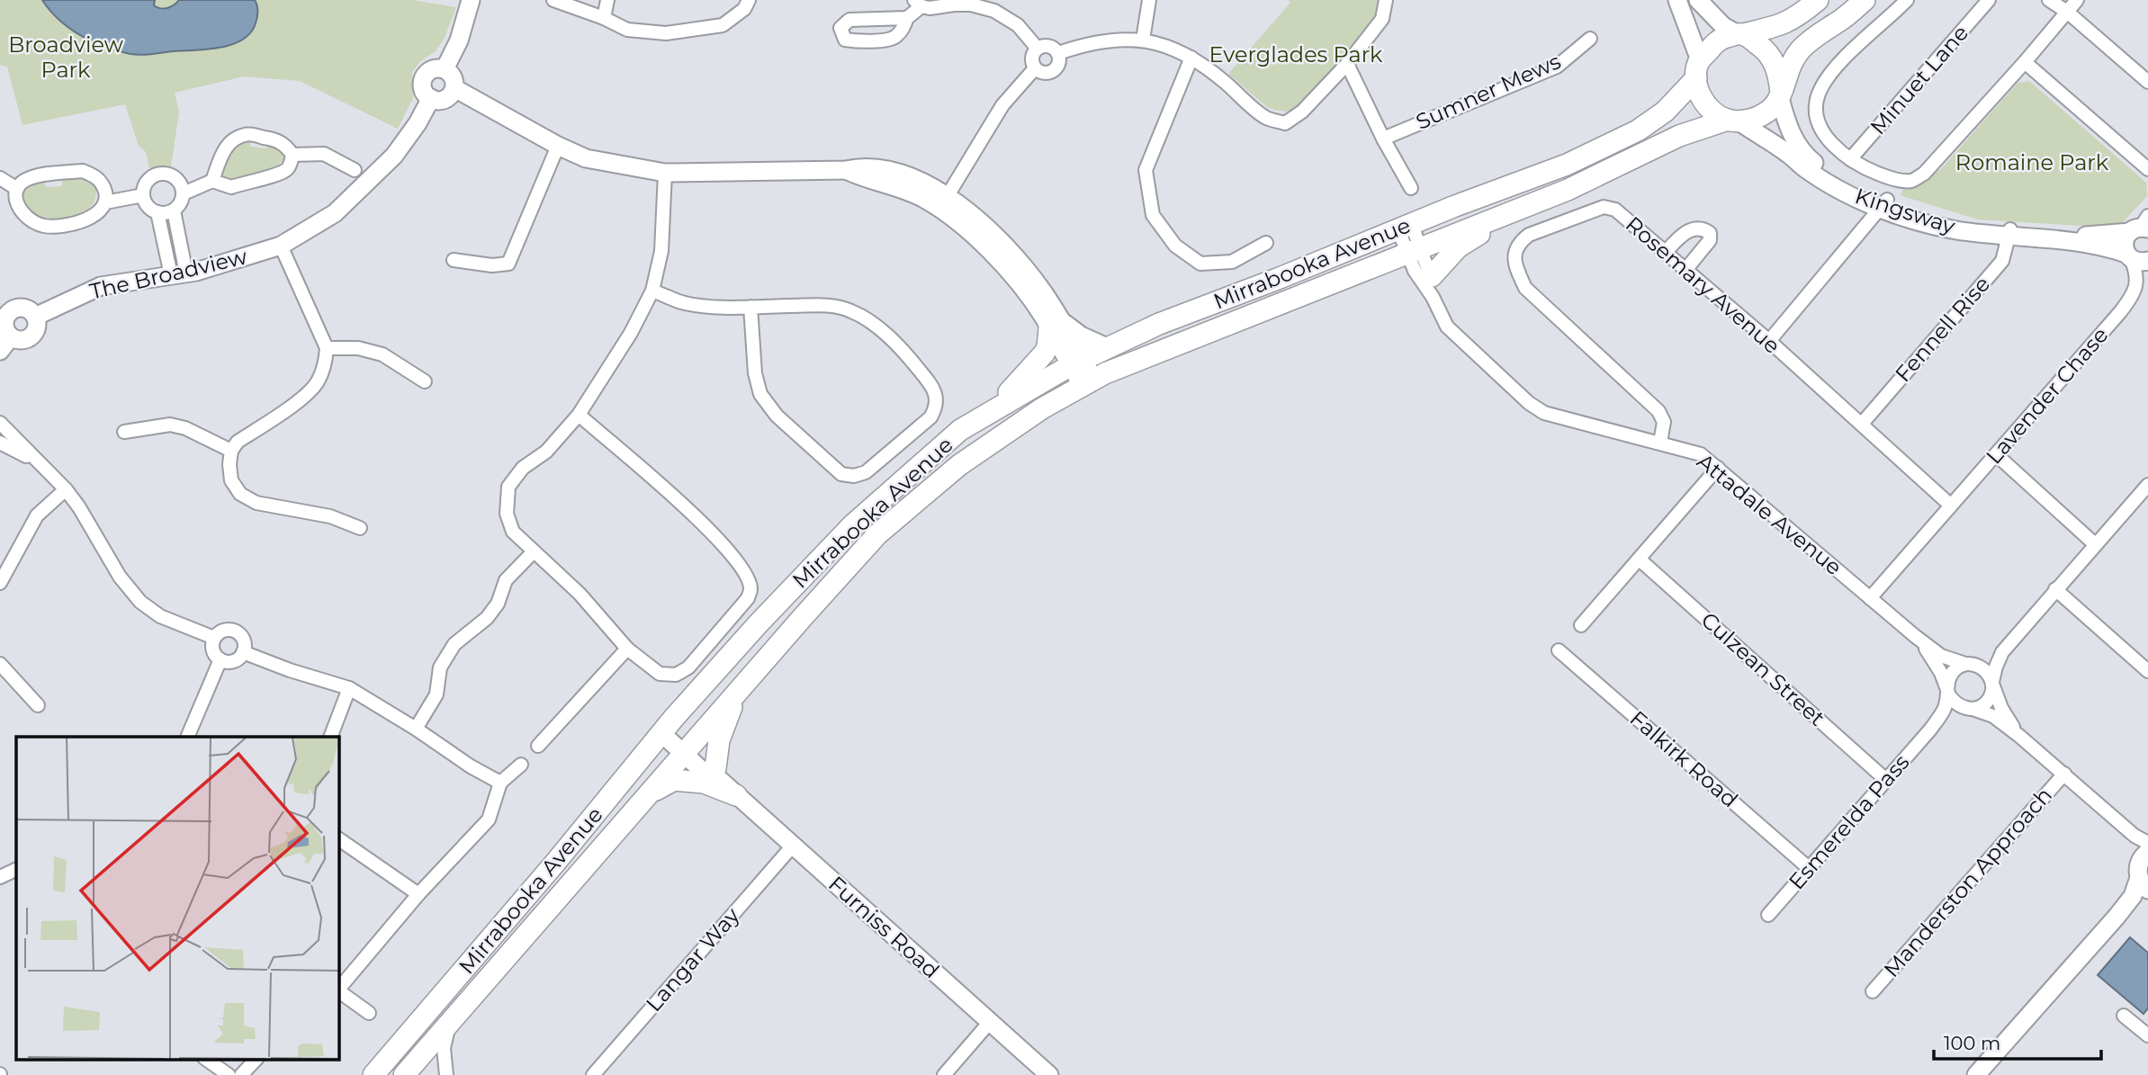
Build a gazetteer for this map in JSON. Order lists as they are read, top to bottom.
{
  "streets": {
    "main road": ["Mirrabooka Avenue"],
    "street": [
      "Minuet Lane",
      "Sumner Mews",
      "Kingsway",
      "The Broadview",
      "Rosemary Avenue",
      "Fennell Rise",
      "Lavender Chase",
      "Attadale Avenue",
      "Culzean Street",
      "Falkirk Road",
      "Esmerelda Pass",
      "Manderston Approach",
      "Furniss Road",
      "Langar Way"
    ]
  },
  "crossings": [
    ["Kingsway", "Mirrabooka Avenue"],
    ["Kingsway", "Fennell Rise"],
    ["Kingsway", "Lavender Chase"],
    ["Mirrabooka Avenue", "Attadale Avenue"],
    ["Mirrabooka Avenue", "Furniss Road"],
    ["Rosemary Avenue", "Fennell Rise"],
    ["Rosemary Avenue", "Lavender Chase"],
    ["Rosemary Avenue", "Attadale Avenue"],
    ["Lavender Chase", "Attadale Avenue"],
    ["Attadale Avenue", "Esmerelda Pass"],
    ["Culzean Street", "Esmerelda Pass"],
    ["Falkirk Road", "Esmerelda Pass"],
    ["Furniss Road", "Langar Way"]
  ],
  "parks": ["Broadview Park", "Everglades Park", "Romaine Park"],
  "scale_bar": "100 m"
}
